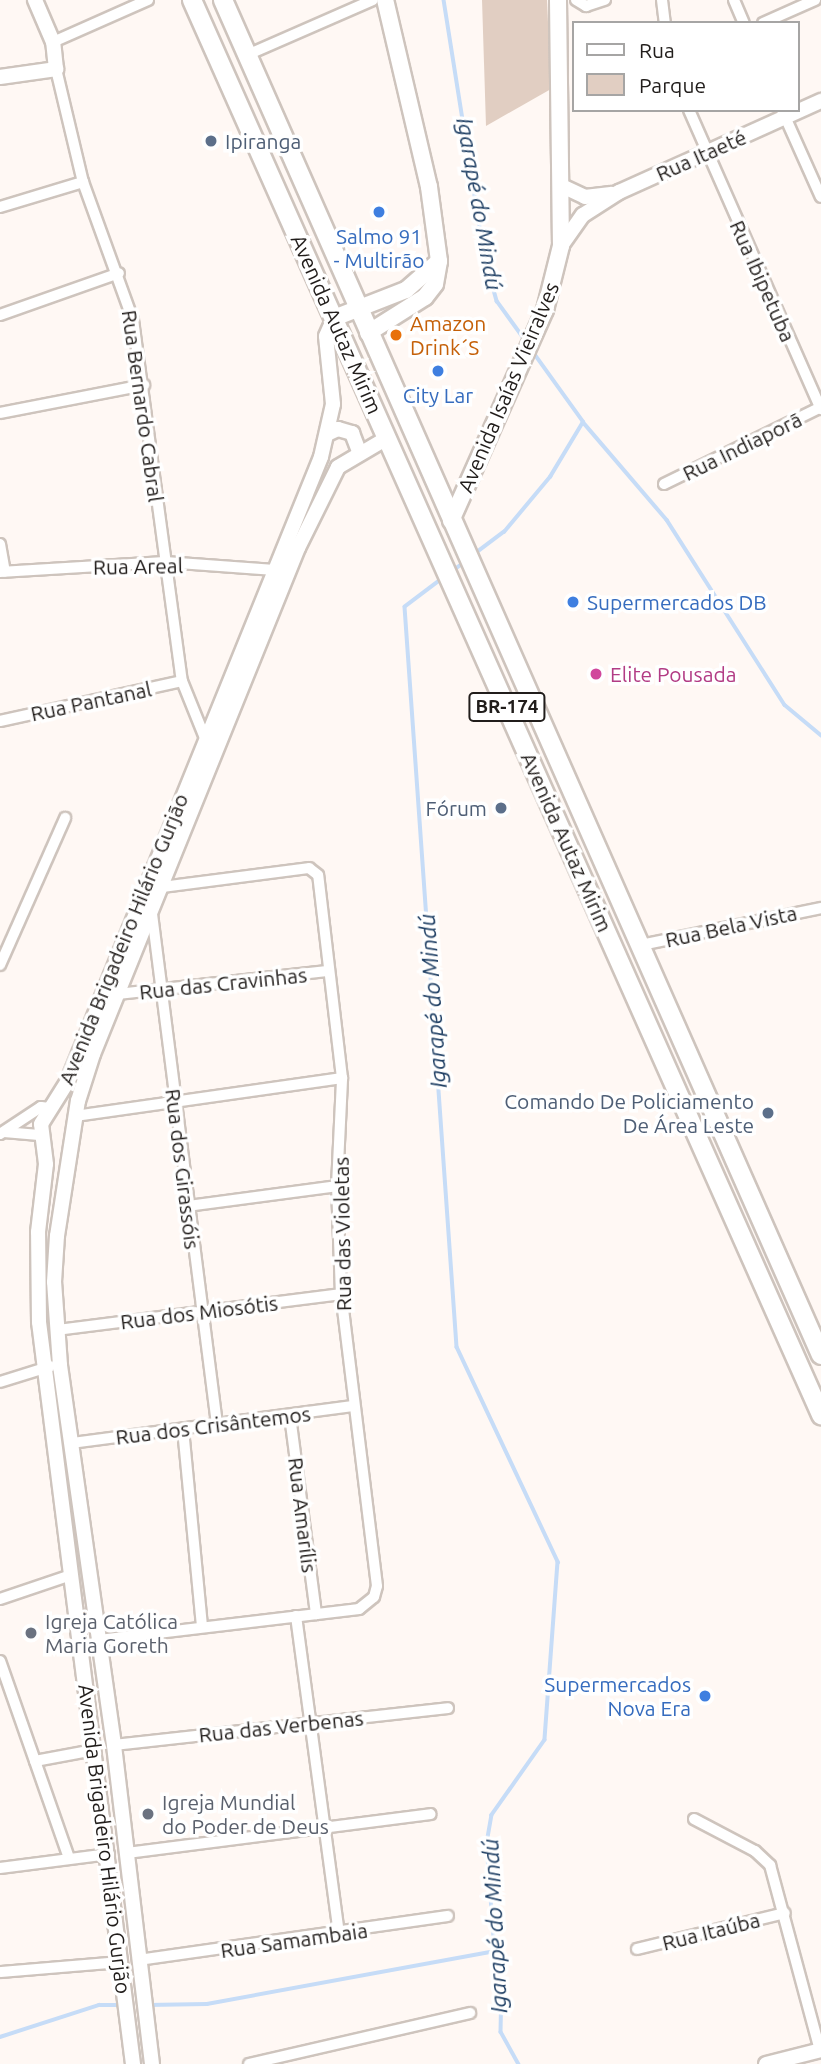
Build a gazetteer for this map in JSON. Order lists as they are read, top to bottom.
{
  "streets": {
    "main road": ["Avenida Autaz Mirim", "Avenida Isaías Vieiralves", "BR-174"],
    "street": [
      "Rua Itaeté",
      "Rua Ibipetuba",
      "Rua Bernardo Cabral",
      "Rua Indiaporã",
      "Rua Areal",
      "Rua Pantanal",
      "Rua Bela Vista",
      "Avenida Brigadeiro Hilário Gurjão",
      "Rua das Cravinhas",
      "Rua dos Girassóis",
      "Rua das Violetas",
      "Rua dos Miosótis",
      "Rua dos Crisântemos",
      "Rua Amarílis",
      "Rua das Verbenas",
      "Rua Itaúba",
      "Rua Samambaia"
    ]
  },
  "crossings": [
    ["Rua Itaeté", "Rua Ibipetuba"],
    ["Rua Itaeté", "Avenida Isaías Vieiralves"],
    ["Rua Ibipetuba", "Rua Indiaporã"],
    ["Avenida Autaz Mirim", "Avenida Isaías Vieiralves"],
    ["Avenida Autaz Mirim", "Rua Bela Vista"],
    ["Avenida Autaz Mirim", "Avenida Brigadeiro Hilário Gurjão"],
    ["Rua Bernardo Cabral", "Rua Areal"],
    ["Rua Bernardo Cabral", "Rua Pantanal"],
    ["Rua Bernardo Cabral", "Avenida Brigadeiro Hilário Gurjão"],
    ["Rua Areal", "Avenida Brigadeiro Hilário Gurjão"],
    ["Avenida Brigadeiro Hilário Gurjão", "Rua das Cravinhas"],
    ["Avenida Brigadeiro Hilário Gurjão", "Rua dos Girassóis"],
    ["Avenida Brigadeiro Hilário Gurjão", "Rua das Violetas"],
    ["Avenida Brigadeiro Hilário Gurjão", "Rua dos Miosótis"],
    ["Avenida Brigadeiro Hilário Gurjão", "Rua dos Crisântemos"],
    ["Avenida Brigadeiro Hilário Gurjão", "Rua das Verbenas"],
    ["Avenida Brigadeiro Hilário Gurjão", "Rua Samambaia"],
    ["Rua das Cravinhas", "Rua dos Girassóis"],
    ["Rua das Cravinhas", "Rua das Violetas"],
    ["Rua dos Girassóis", "Rua dos Miosótis"],
    ["Rua dos Girassóis", "Rua dos Crisântemos"],
    ["Rua das Violetas", "Rua dos Miosótis"],
    ["Rua das Violetas", "Rua dos Crisântemos"],
    ["Rua das Violetas", "Rua Amarílis"],
    ["Rua dos Crisântemos", "Rua Amarílis"]
  ],
  "water": ["Igarapé do Mindú"],
  "places": [
    "Ipiranga",
    "Salmo 91 - Multirão",
    "Amazon Drink´S",
    "City Lar",
    "Supermercados DB",
    "Elite Pousada",
    "Fórum",
    "Comando De Policiamento De Área Leste",
    "Igreja Católica Maria Goreth",
    "Supermercados Nova Era",
    "Igreja Mundial do Poder de Deus"
  ],
  "legend": ["Rua", "Parque"]
}
